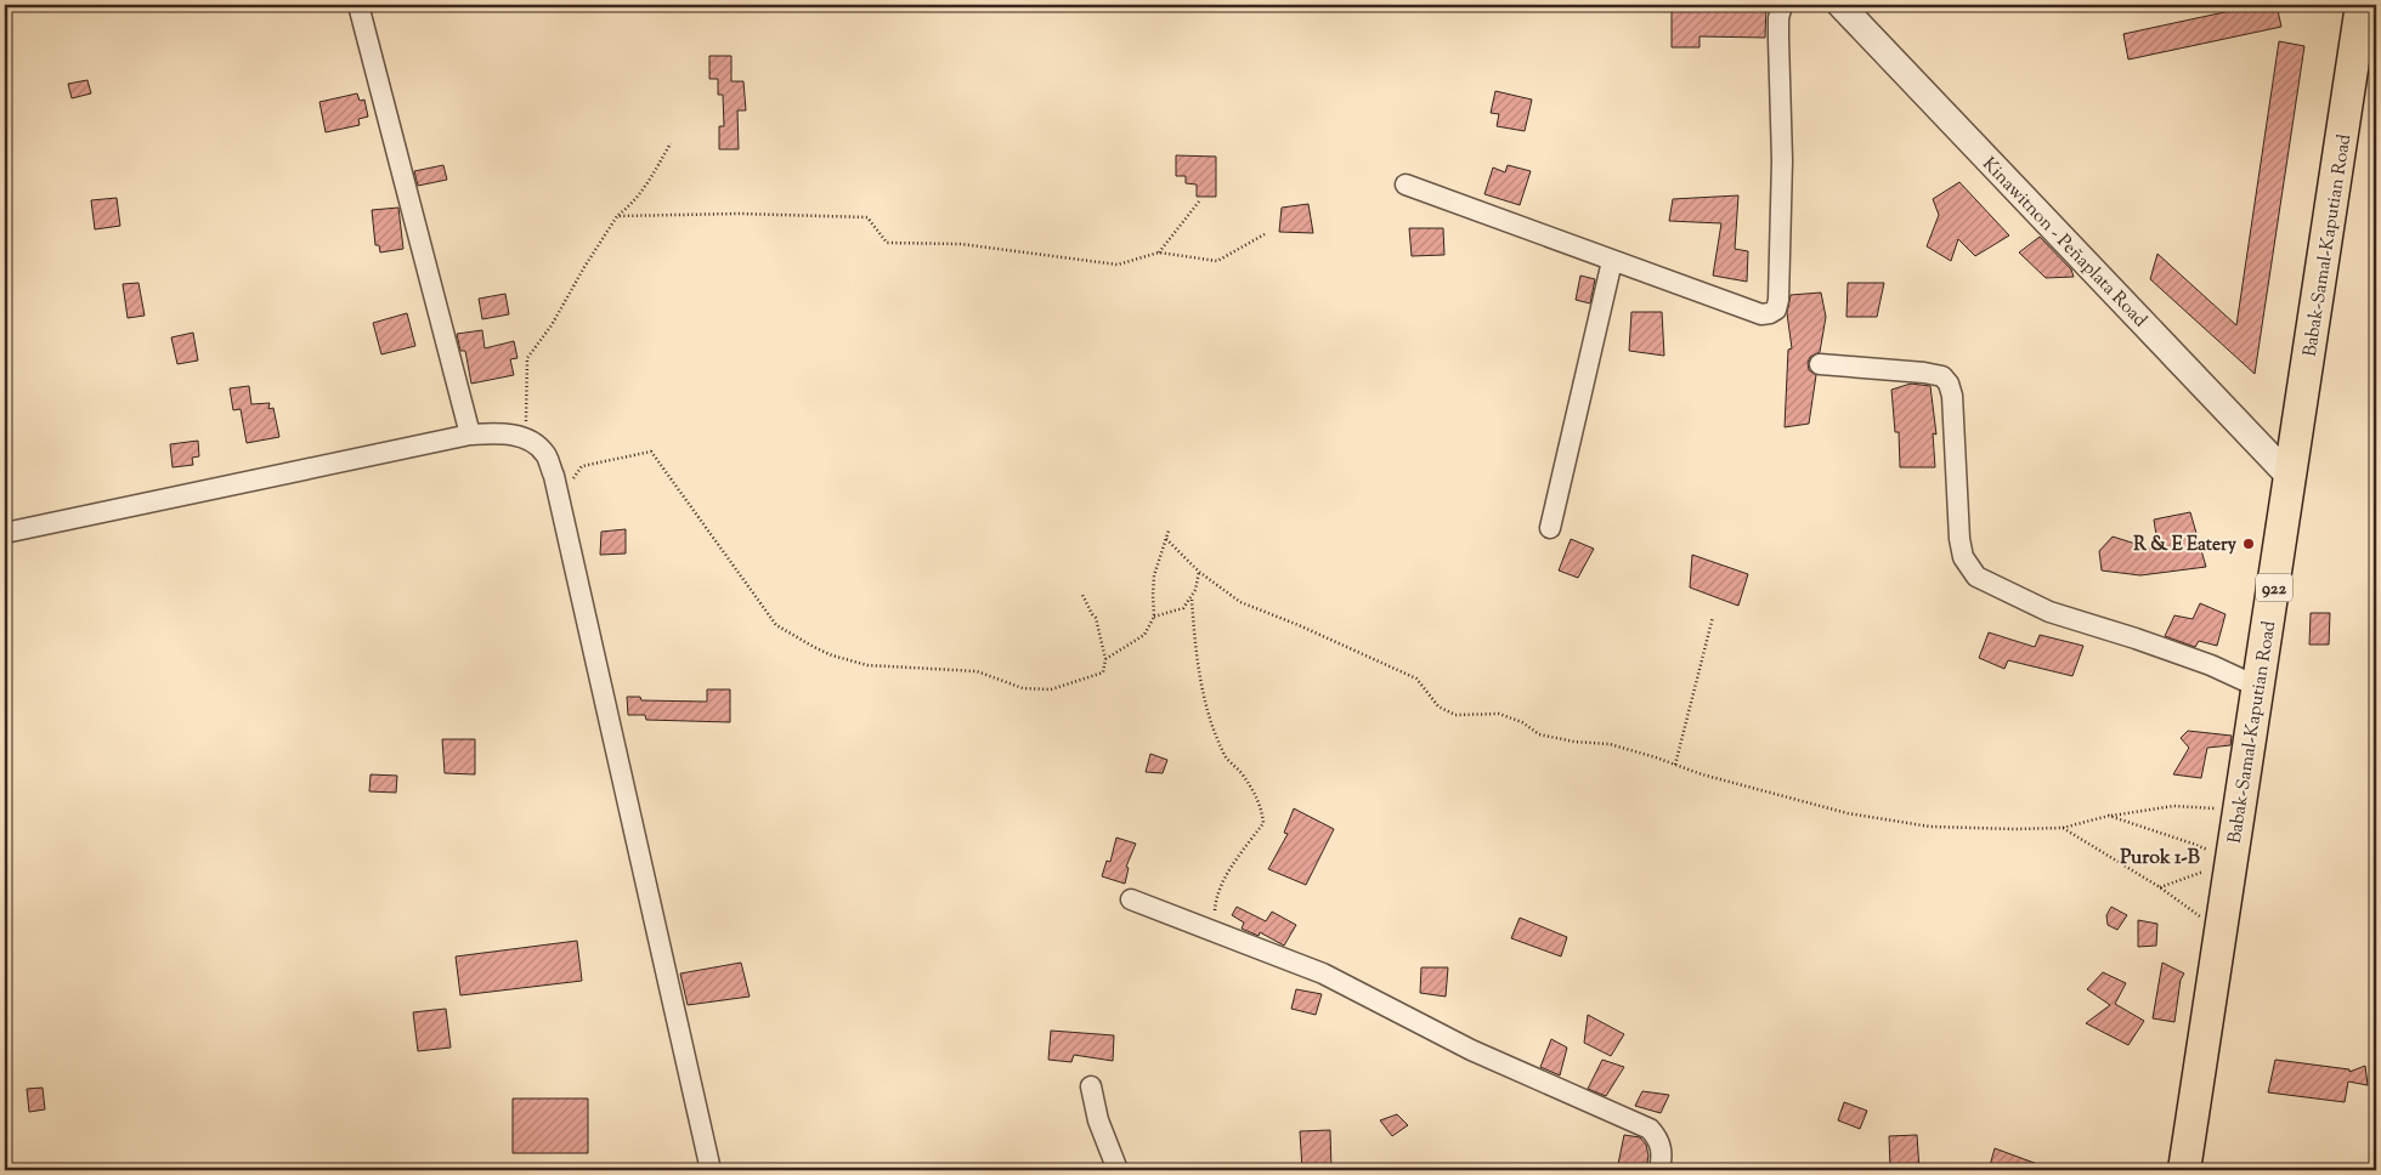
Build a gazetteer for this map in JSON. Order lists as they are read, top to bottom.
{
  "streets": {
    "main road": ["Babak-Samal-Kaputian Road", "922"],
    "street": ["Kinawitnon - Peñaplata Road"]
  },
  "crossings": [
    ["Kinawitnon - Peñaplata Road", "Babak-Samal-Kaputian Road"]
  ],
  "districts": ["Purok 1-B"],
  "places": ["R & E Eatery"]
}
